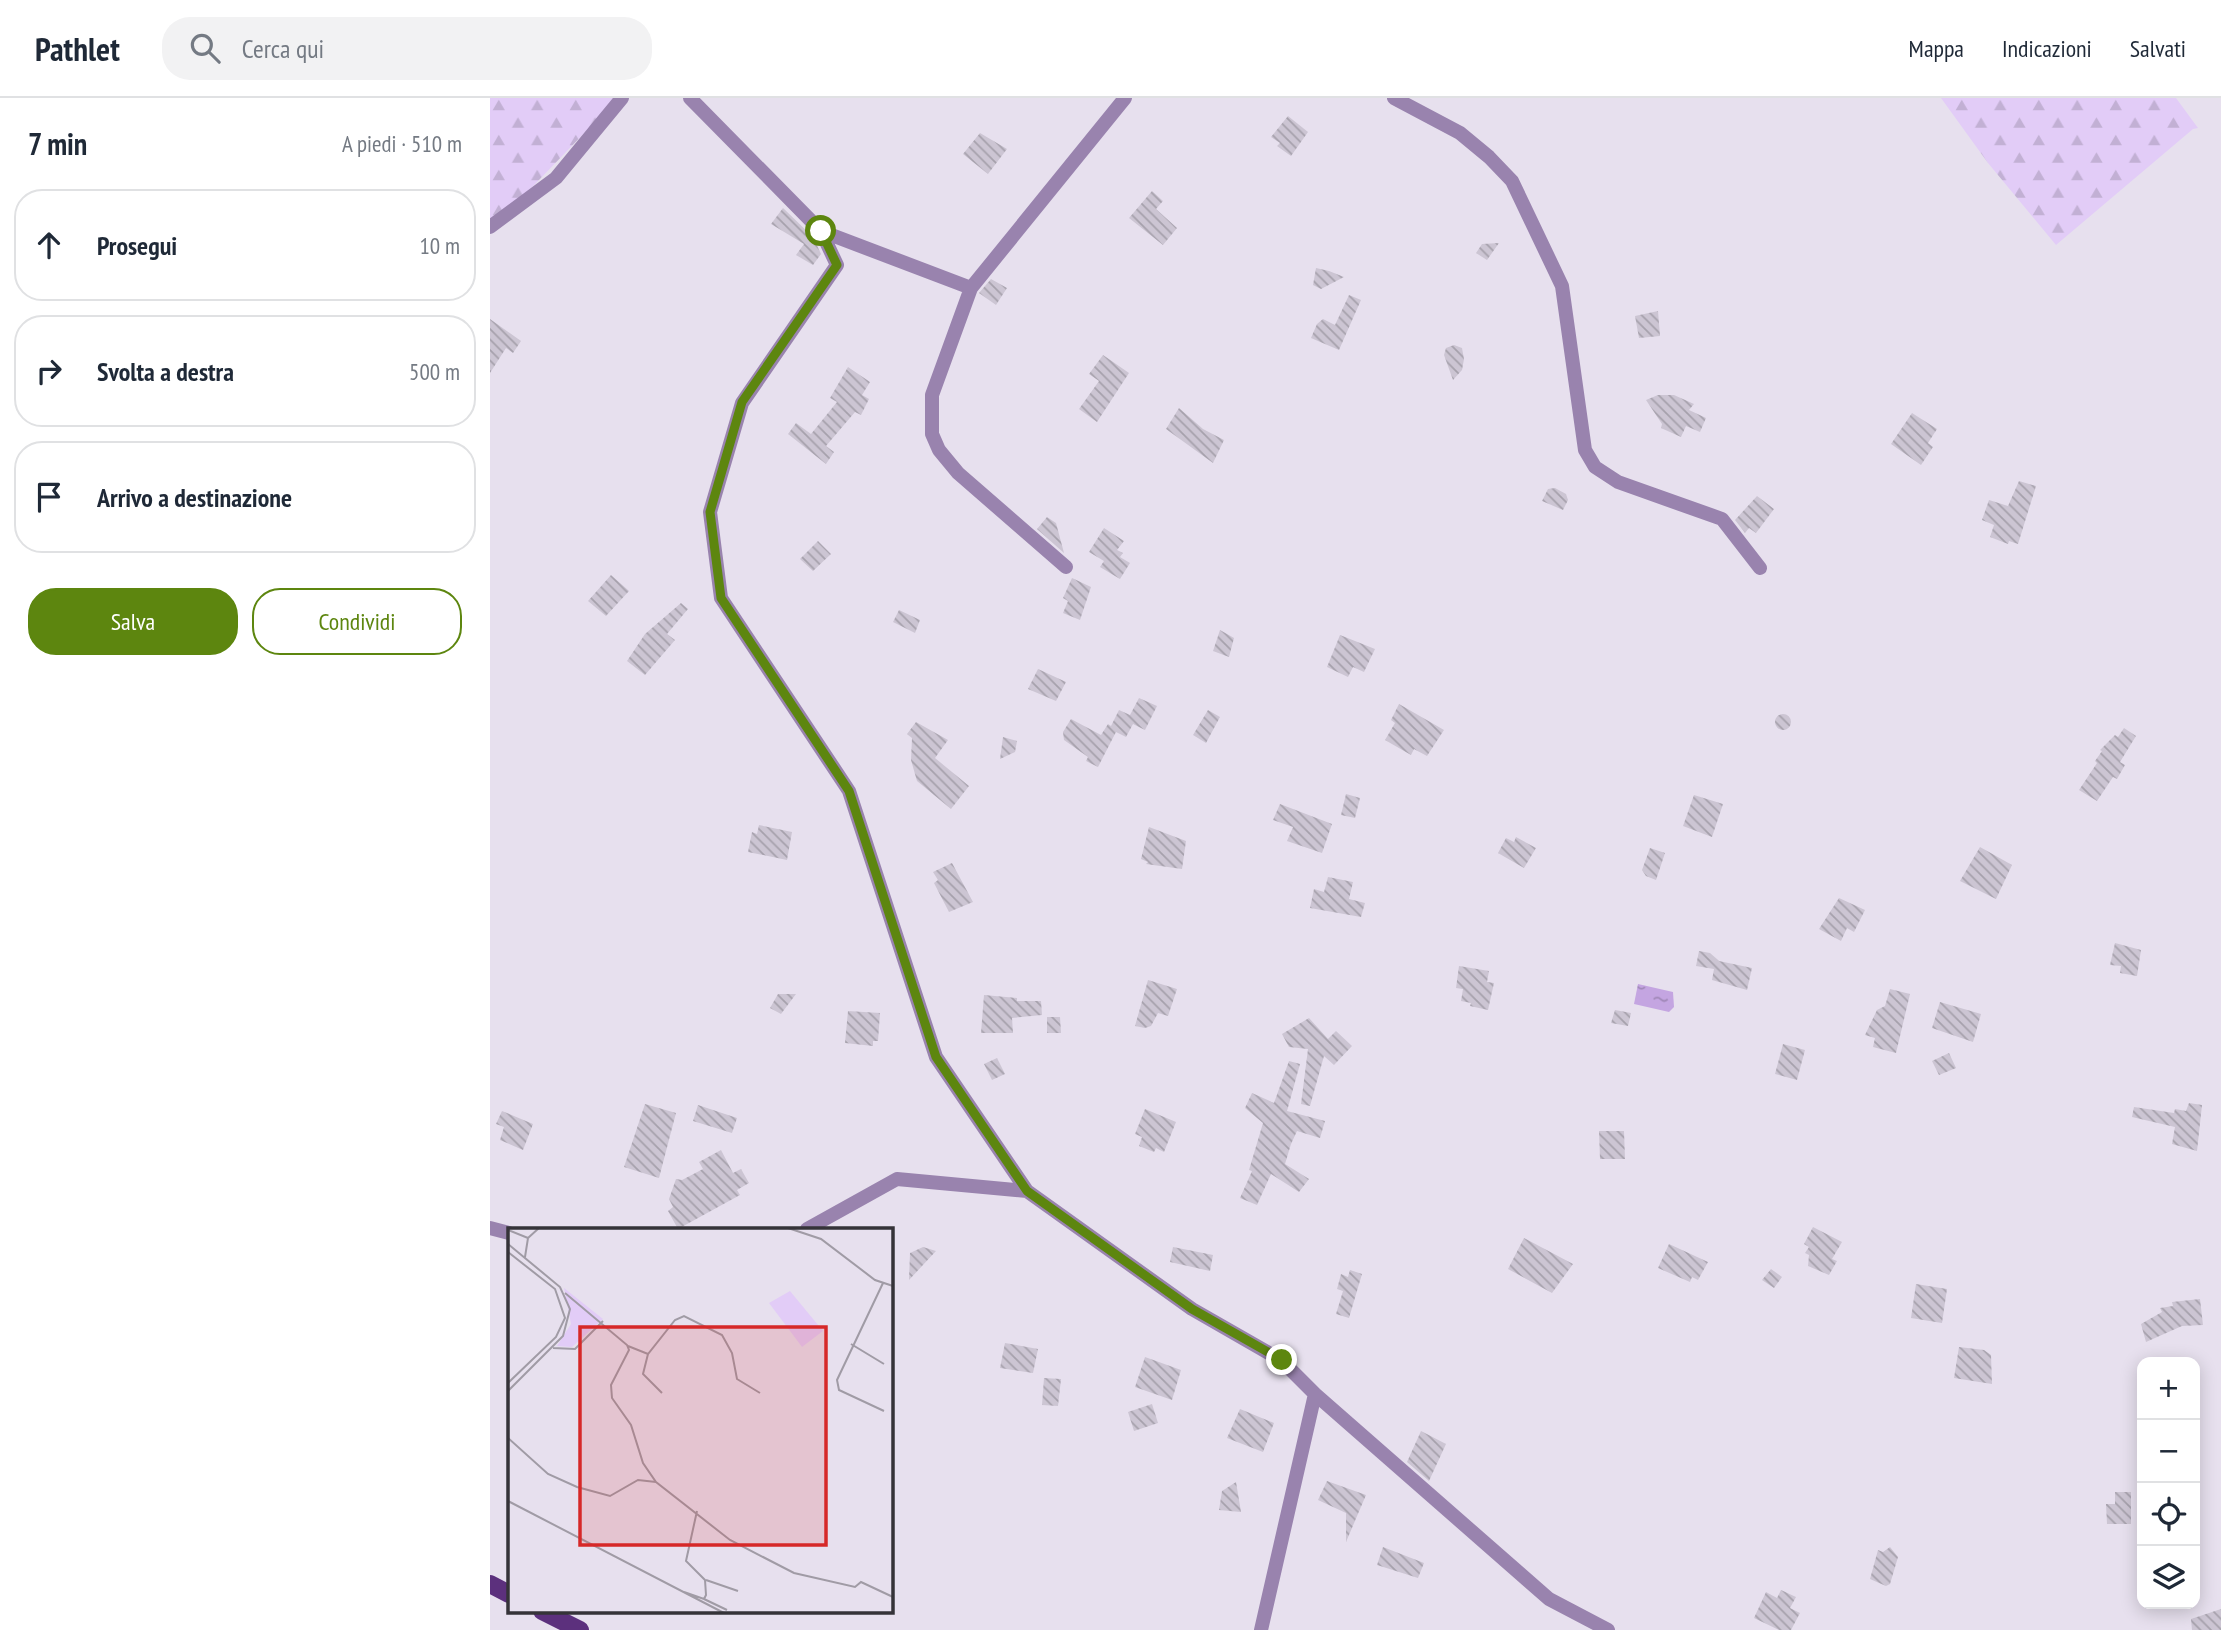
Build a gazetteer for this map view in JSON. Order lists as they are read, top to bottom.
{
  "page": {
    "header": "Pathlet",
    "search": "Cerca qui",
    "nav": ["Mappa", "Indicazioni", "Salvati"],
    "heading": ["7 min", "A piedi · 510 m"],
    "list": [
      ["Prosegui", "10 m"],
      ["Svolta a destra", "500 m"],
      "Arrivo a destinazione"
    ],
    "buttons": ["Salva", "Condividi"],
    "map_buttons": ["+", "−"]
  }
}
